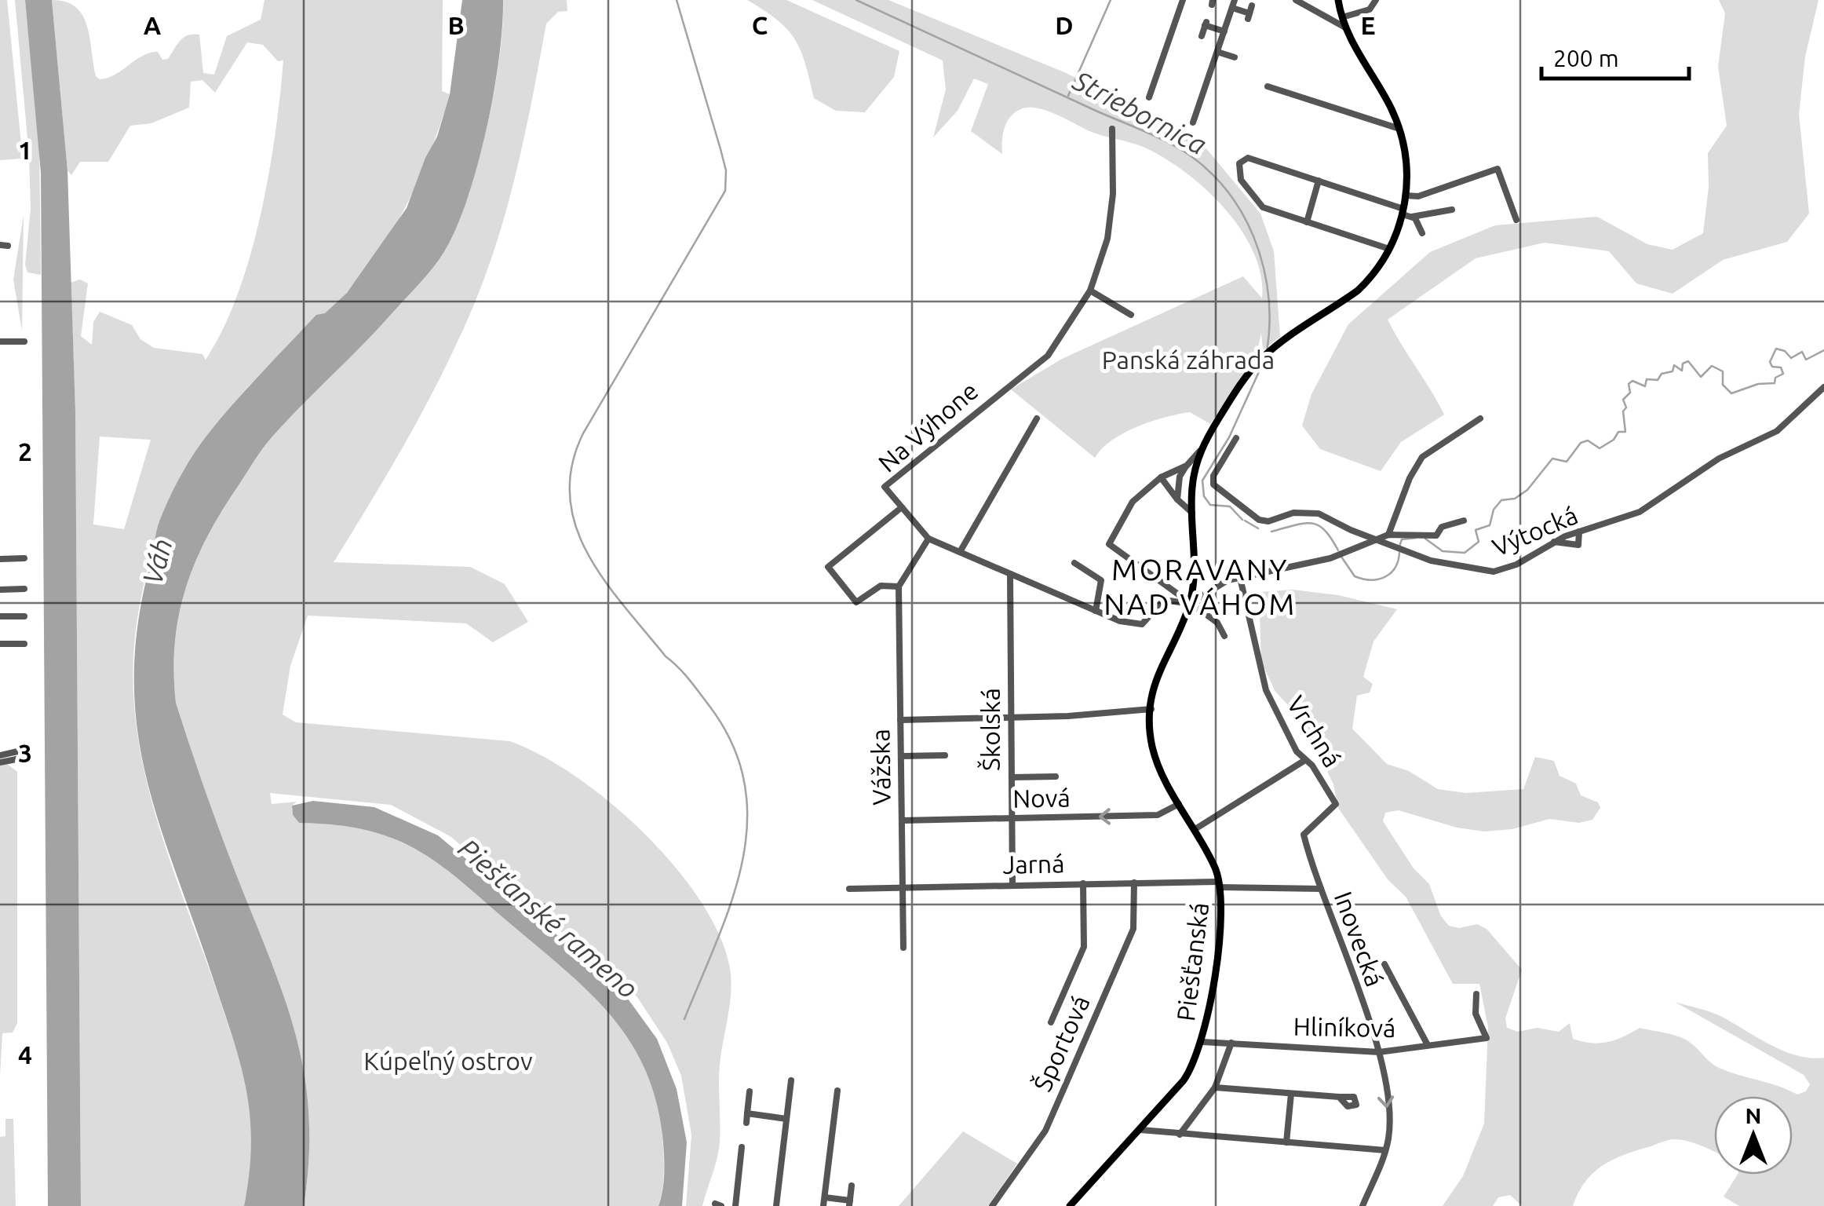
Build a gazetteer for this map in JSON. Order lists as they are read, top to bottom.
{
  "streets": {
    "main road": ["Piešťanská"],
    "street": [
      "Na Výhone",
      "Výtocká",
      "Školská",
      "Vrchná",
      "Vážska",
      "Nová",
      "Jarná",
      "Inovecká",
      "Hliníková",
      "Športová"
    ]
  },
  "crossings": [
    ["Na Výhone", "Školská"],
    ["Na Výhone", "Piešťanská"],
    ["Školská", "Nová"],
    ["Školská", "Jarná"],
    ["Vrchná", "Inovecká"],
    ["Vážska", "Nová"],
    ["Vážska", "Jarná"],
    ["Nová", "Piešťanská"],
    ["Jarná", "Inovecká"],
    ["Jarná", "Piešťanská"],
    ["Jarná", "Športová"],
    ["Inovecká", "Piešťanská"],
    ["Inovecká", "Hliníková"],
    ["Piešťanská", "Hliníková"]
  ],
  "one_way": ["Nová"],
  "districts": ["MORAVANY NAD VÁHOM"],
  "water": ["Striebornica", "Váh", "Piešťanské rameno"],
  "parks": ["Panská záhrada", "Kúpeľný ostrov"],
  "scale_bar": "200 m",
  "north": "top",
  "grid": {
    "columns": [
      "A",
      "B",
      "C",
      "D",
      "E"
    ],
    "rows": [
      "1",
      "2",
      "3",
      "4"
    ]
  }
}
